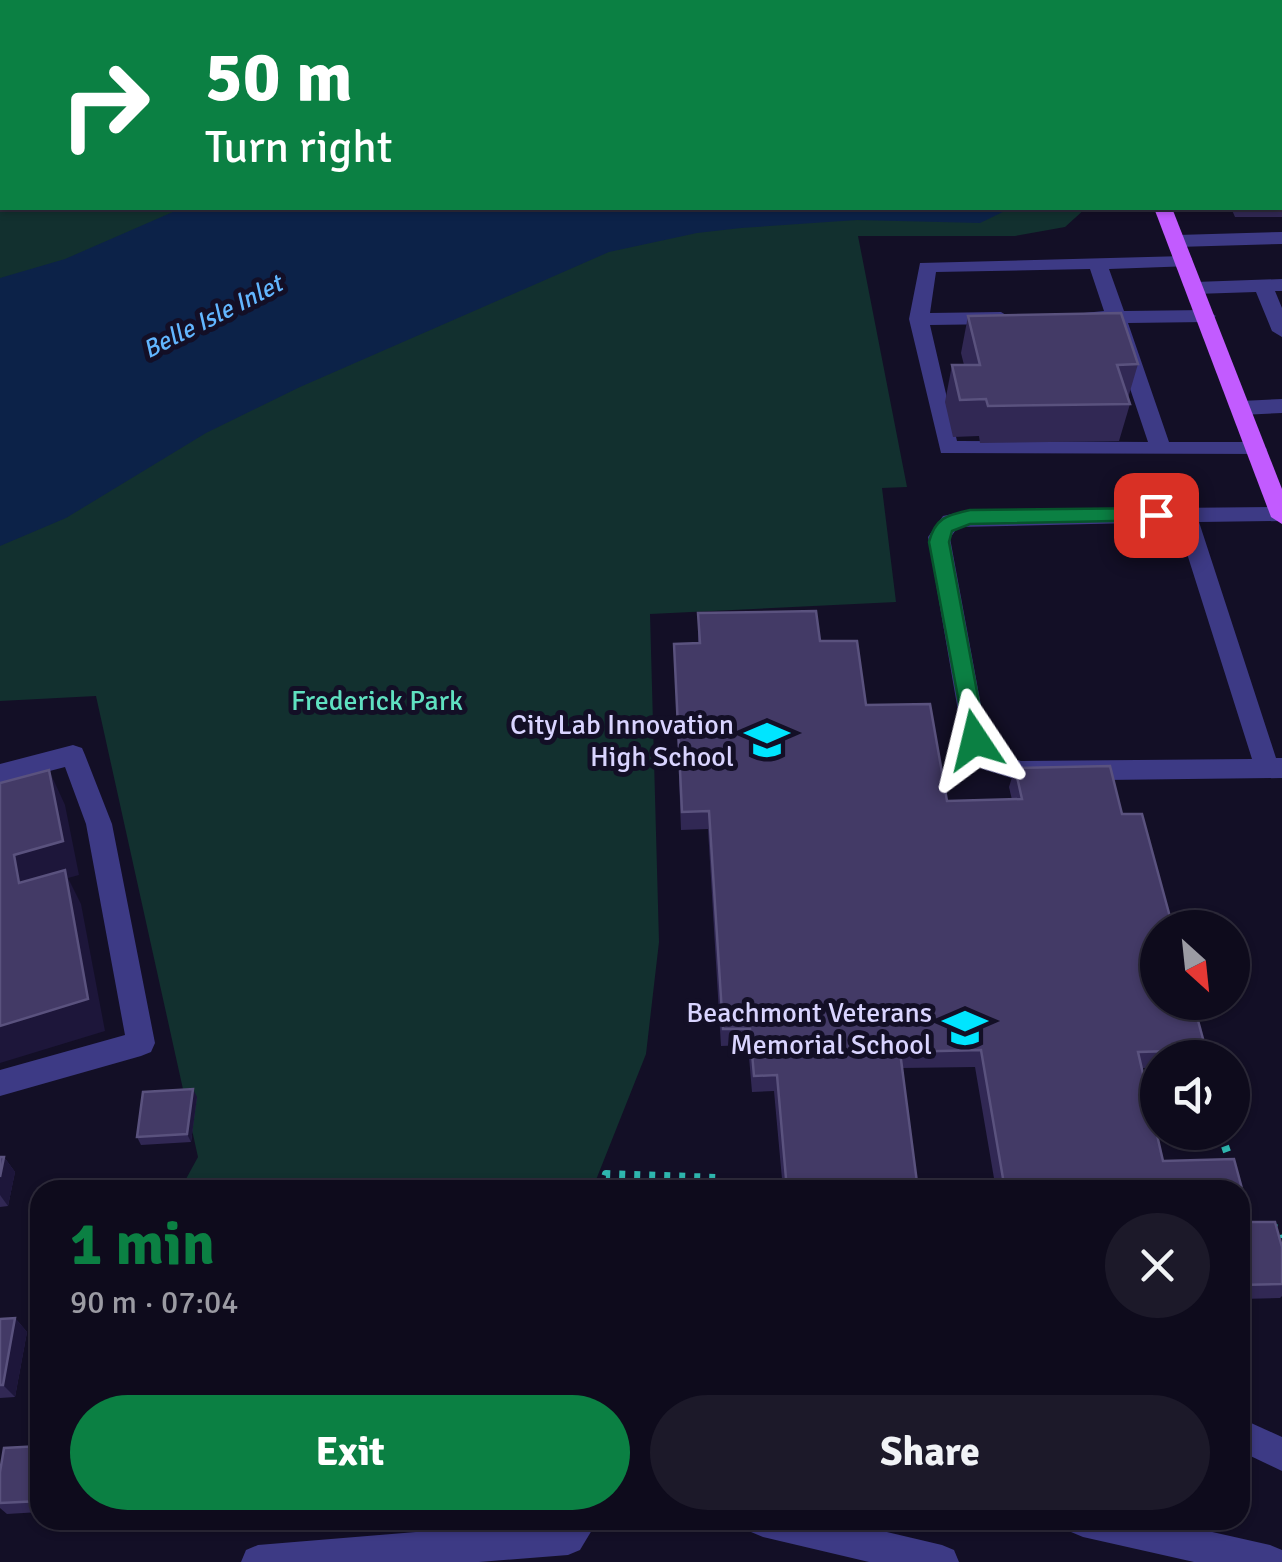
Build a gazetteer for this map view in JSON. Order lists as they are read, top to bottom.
{
  "water": ["Belle Isle Inlet"],
  "parks": ["Frederick Park"],
  "places": {
    "school or university": ["CityLab Innovation High School", "Beachmont Veterans Memorial School"]
  },
  "north": "bottom right",
  "page": {
    "turn": ["50 m", "Turn right"],
    "heading": ["1 min", "90 m · 07:04"],
    "buttons": ["Exit", "Share"]
  }
}
